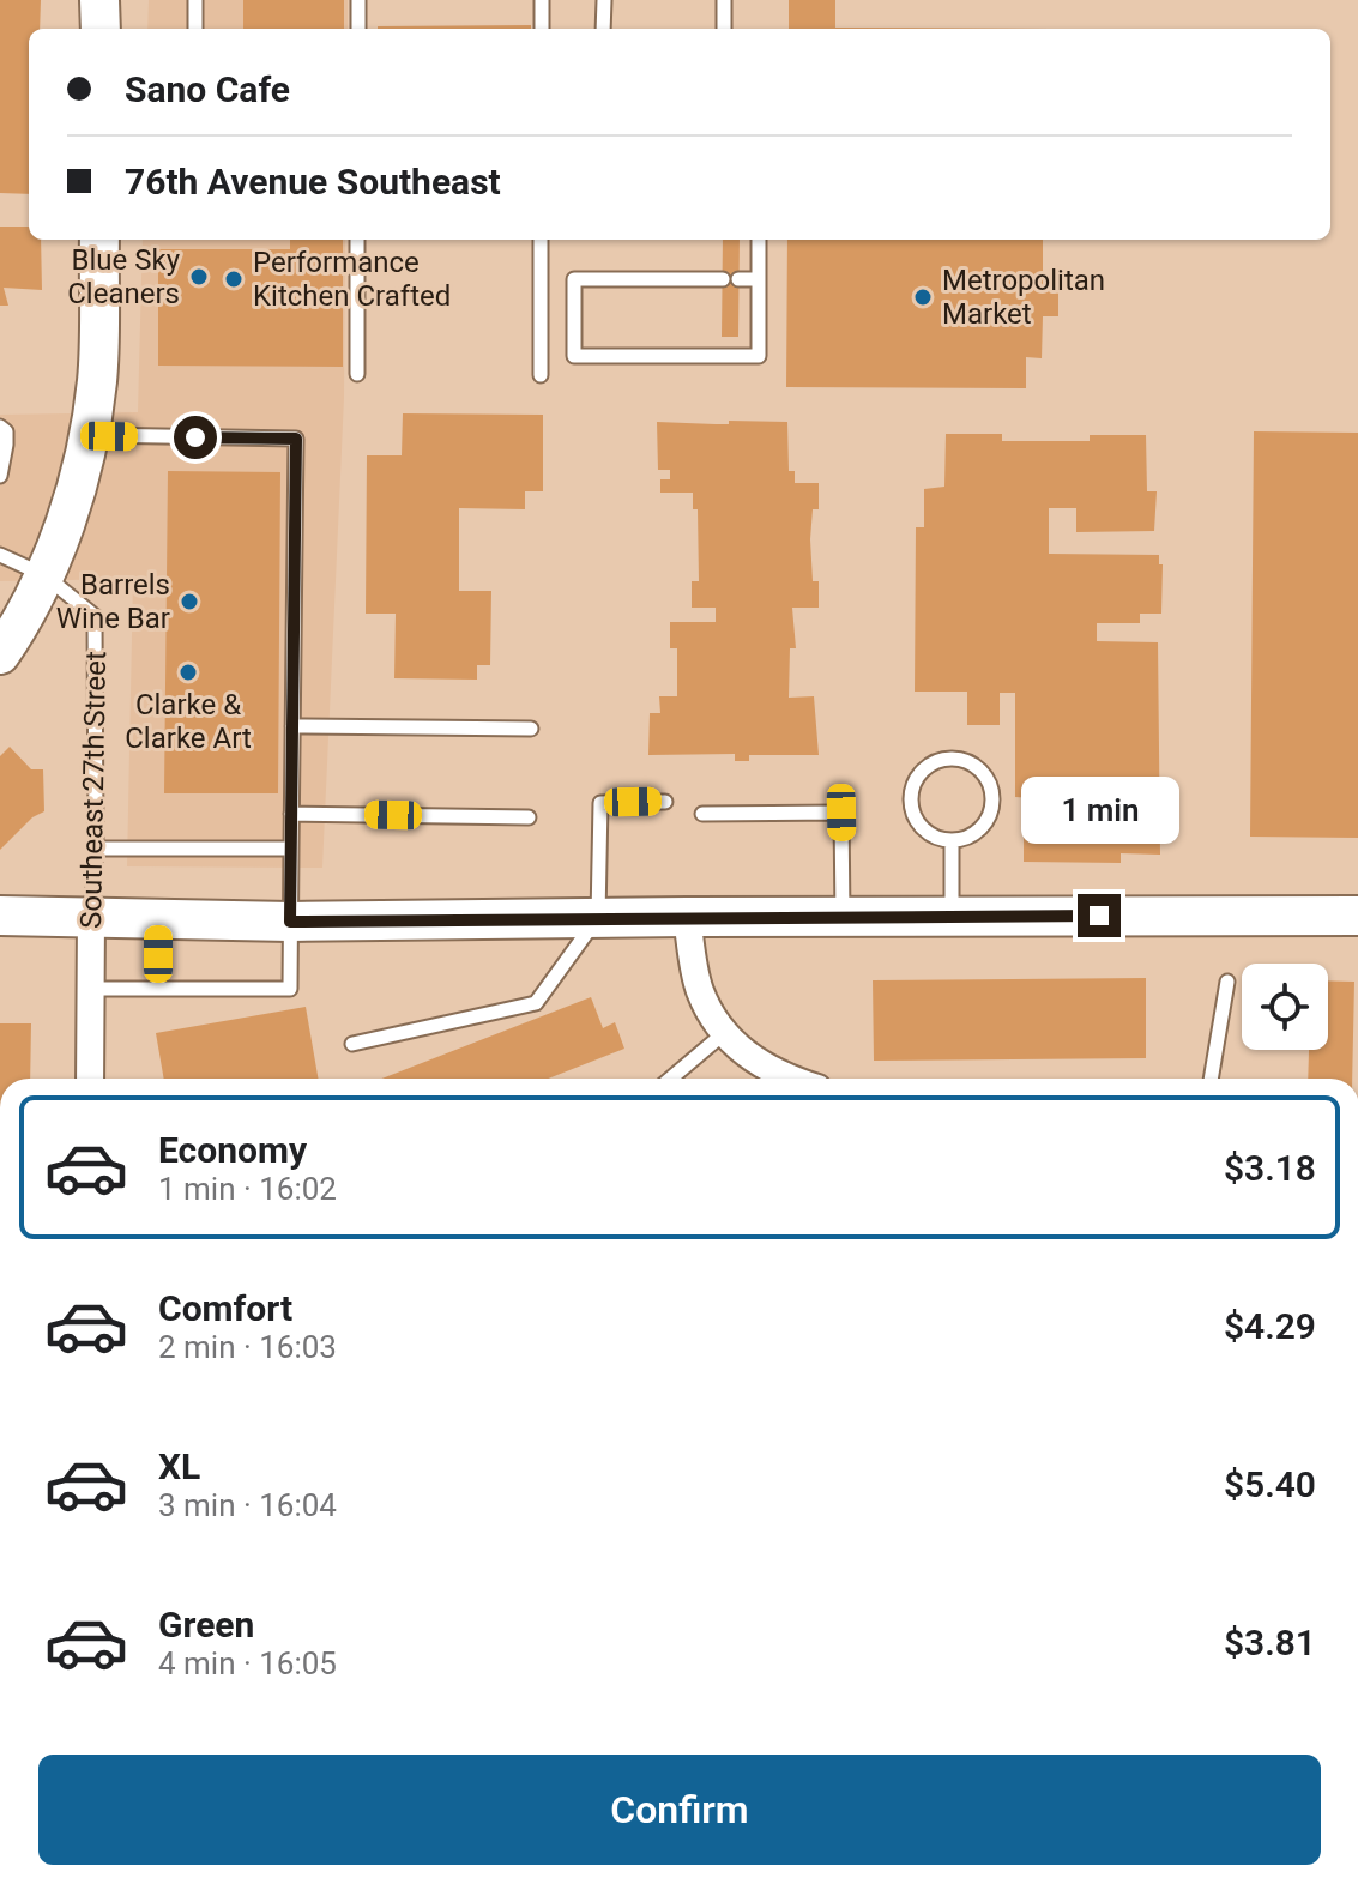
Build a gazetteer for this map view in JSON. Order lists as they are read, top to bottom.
{
  "streets": {
    "street": ["Southeast 27th Street"]
  },
  "places": [
    "Blue Sky Cleaners",
    "Performance Kitchen Crafted",
    "Metropolitan Market",
    "Barrels Wine Bar",
    "Clarke & Clarke Art"
  ],
  "page": {
    "banner": ["Sano Cafe", "76th Avenue Southeast"],
    "bubble": "1 min",
    "list": [
      {
        "name": "Economy",
        "note": "1 min · 16:02",
        "value": "$3.18"
      },
      {
        "name": "Comfort",
        "note": "2 min · 16:03",
        "value": "$4.29"
      },
      {
        "name": "XL",
        "note": "3 min · 16:04",
        "value": "$5.40"
      },
      {
        "name": "Green",
        "note": "4 min · 16:05",
        "value": "$3.81"
      }
    ],
    "buttons": "Confirm"
  }
}
